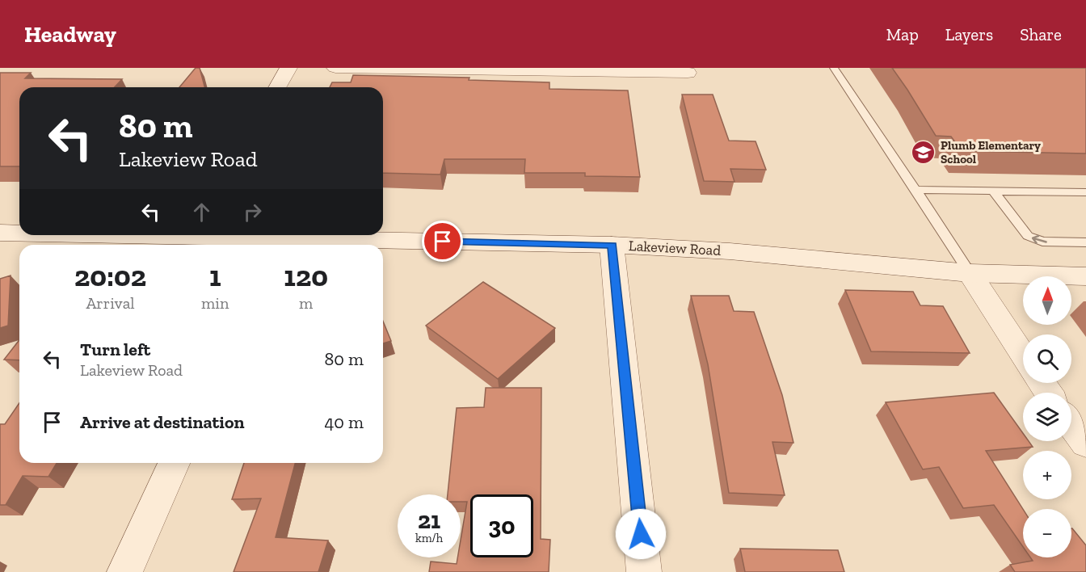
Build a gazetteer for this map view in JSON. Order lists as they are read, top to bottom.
{
  "streets": {
    "street": ["Lakeview Road"]
  },
  "places": {
    "school or university": ["Plumb Elementary School"]
  },
  "north": "top",
  "page": {
    "header": "Headway",
    "nav": ["Map", "Layers", "Share"],
    "turn": ["80 m", "Lakeview Road"],
    "eta": [
      "20:02",
      "Arrival",
      "1",
      "min",
      "120",
      "m"
    ],
    "map_buttons": ["+", "−"],
    "list": [
      {
        "name": "Turn left",
        "note": "Lakeview Road",
        "value": "80 m"
      },
      {
        "name": "Arrive at destination",
        "value": "40 m"
      }
    ],
    "speed": "21 km/h",
    "limit": "30"
  }
}
